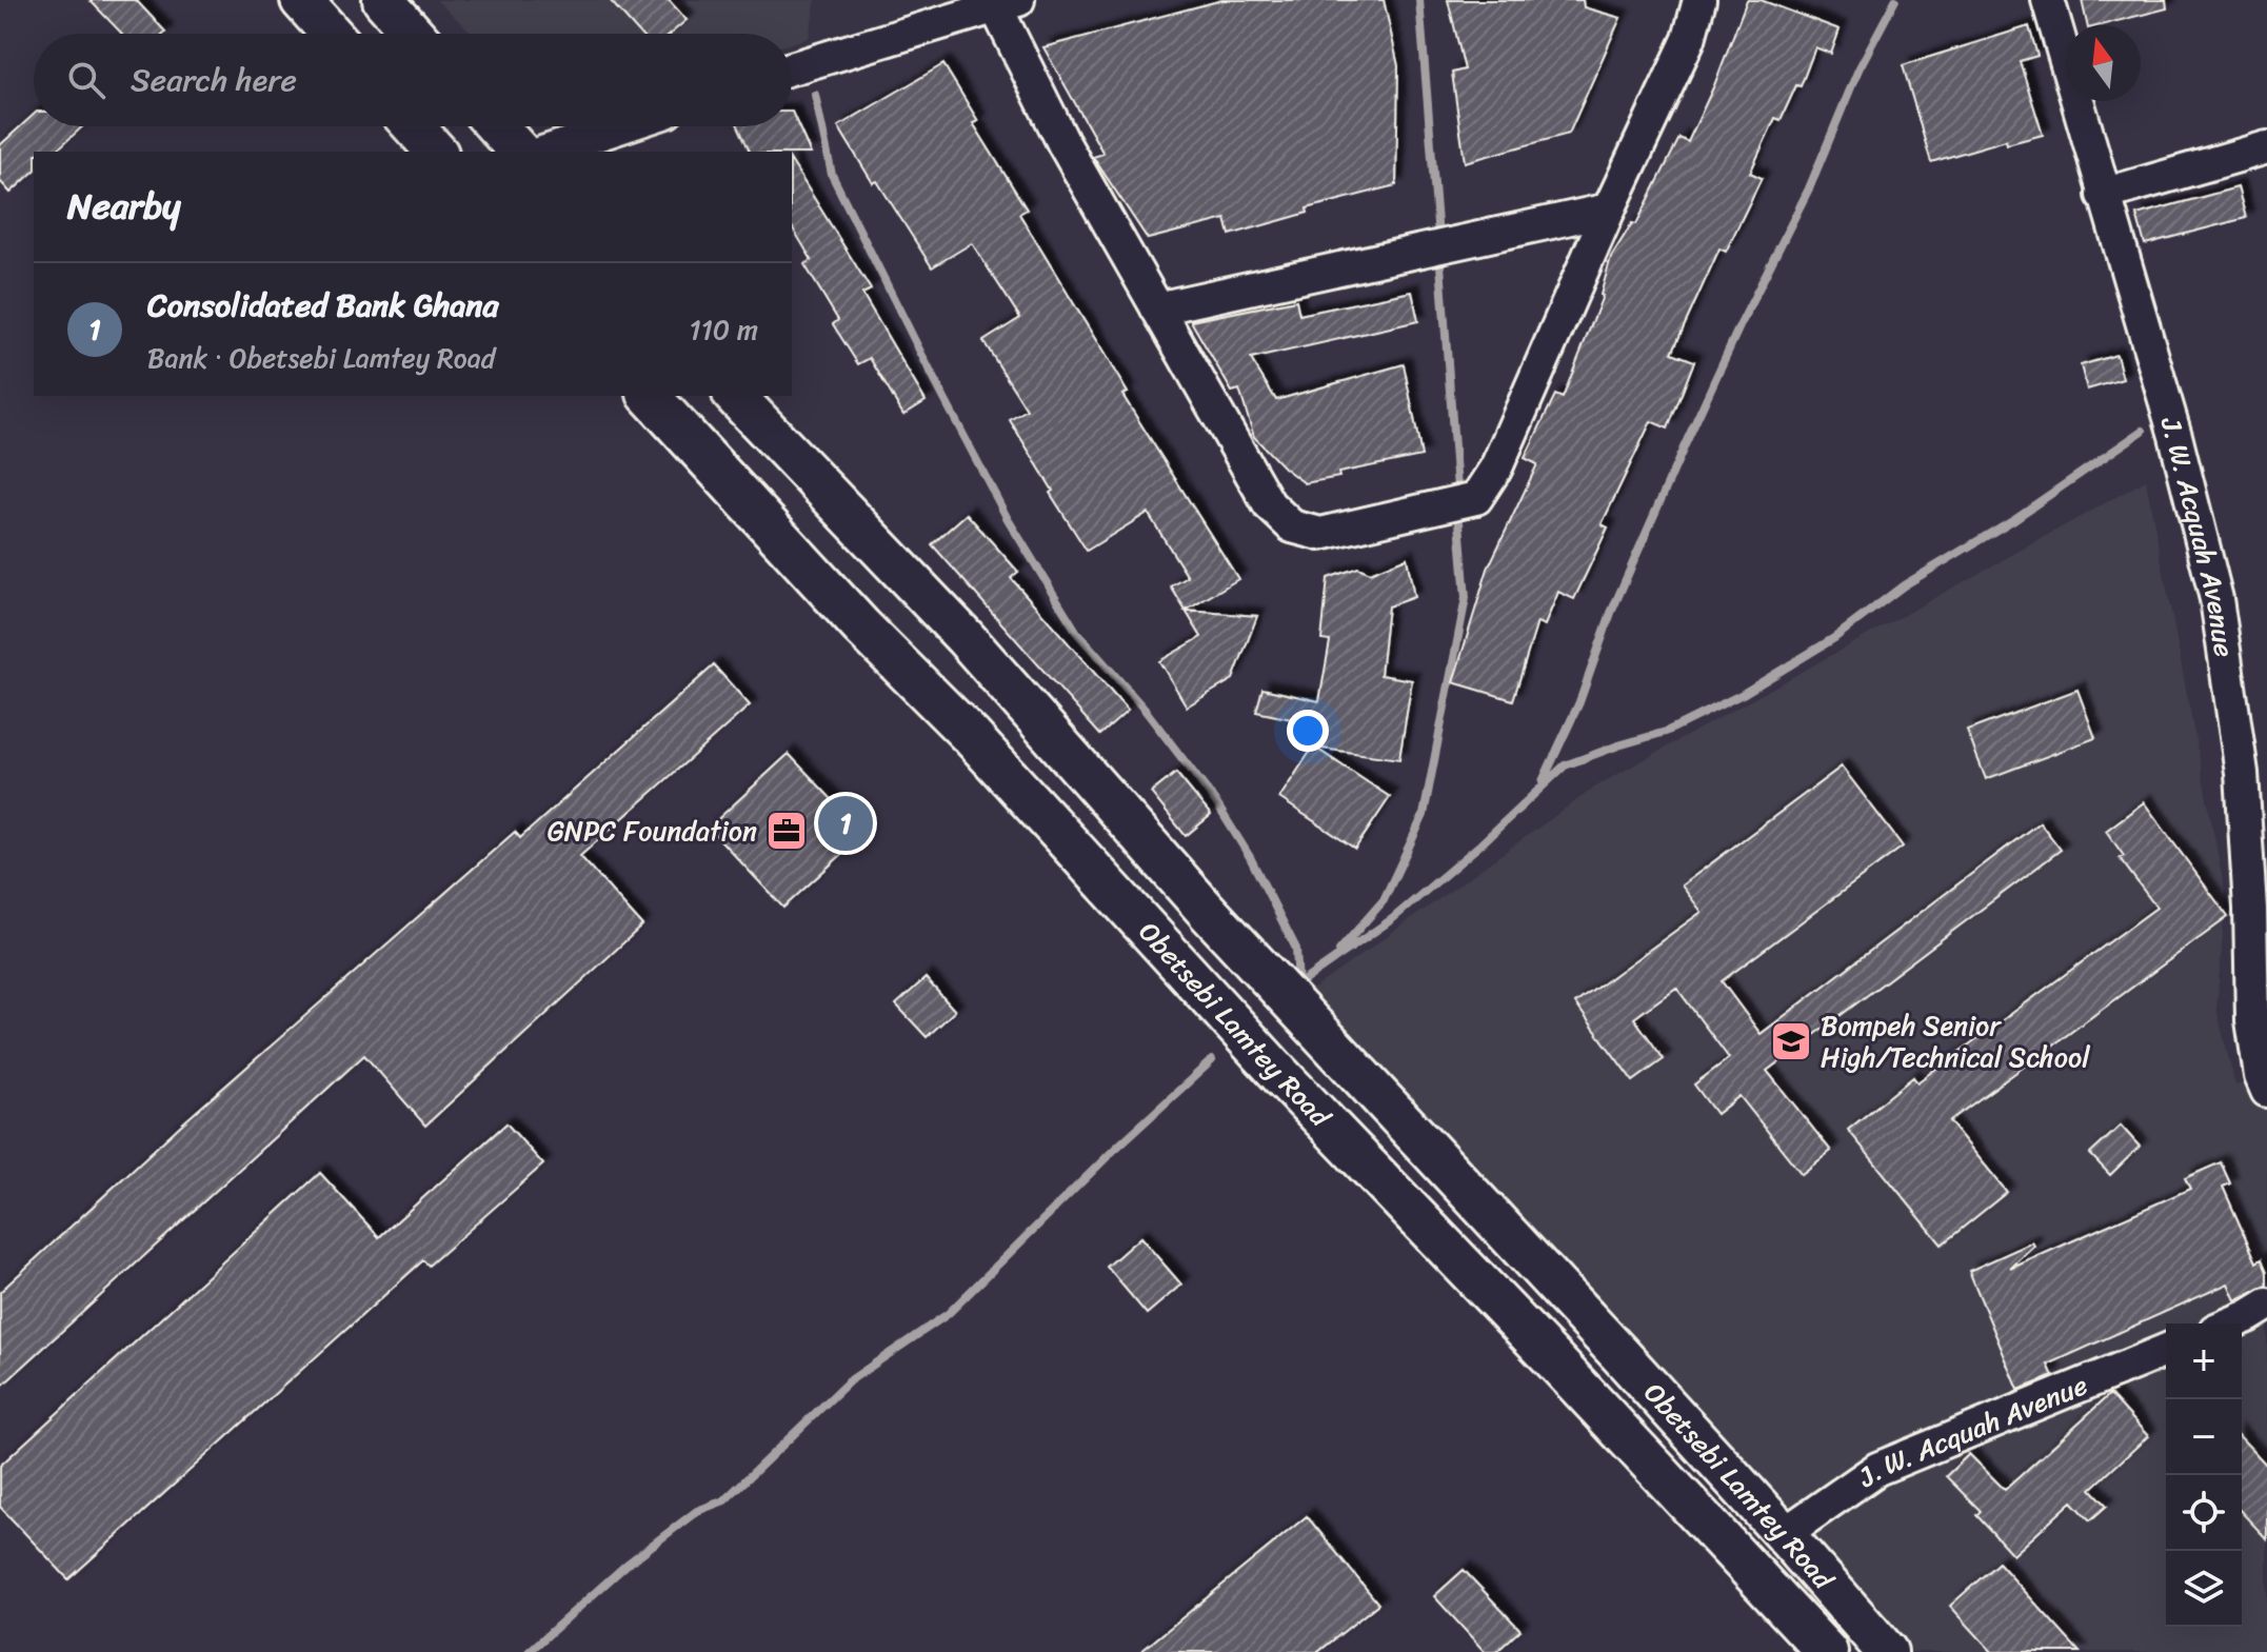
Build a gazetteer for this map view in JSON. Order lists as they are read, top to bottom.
{
  "streets": {
    "main road": ["Obetsebi Lamtey Road"],
    "street": ["J. W. Acquah Avenue"]
  },
  "crossings": [
    ["J. W. Acquah Avenue", "Obetsebi Lamtey Road"]
  ],
  "places": {
    "office": ["GNPC Foundation"],
    "school or university": ["Bompeh Senior High/Technical School"]
  },
  "north": "top",
  "page": {
    "search": "Search here",
    "heading": "Nearby",
    "list": [
      {
        "mark": "1",
        "name": "Consolidated Bank Ghana",
        "note": "Bank · Obetsebi Lamtey Road",
        "value": "110 m"
      }
    ],
    "pins": "1",
    "map_buttons": ["+", "−"]
  }
}
